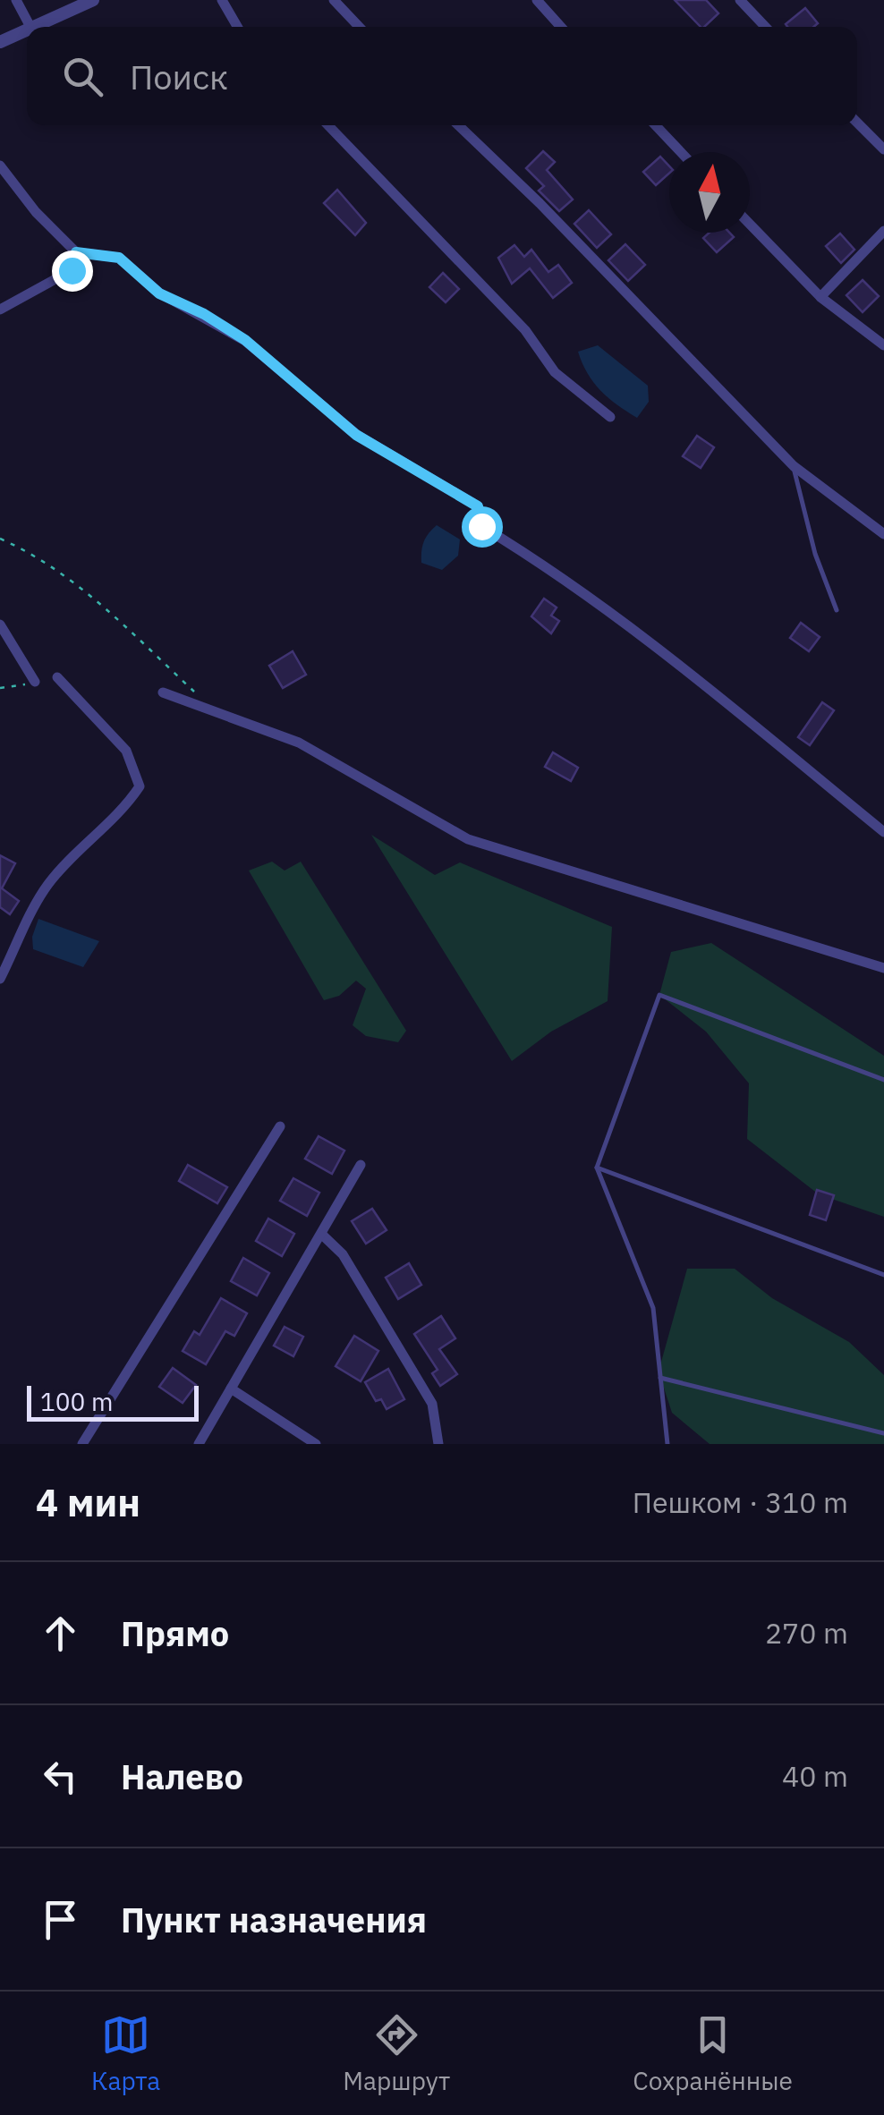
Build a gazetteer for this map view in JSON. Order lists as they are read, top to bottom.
{
  "scale_bar": "100 m",
  "north": "top",
  "page": {
    "search": "Поиск",
    "scale": "100 m",
    "heading": ["4 мин", "Пешком · 310 m"],
    "list": [
      ["Прямо", "270 m"],
      ["Налево", "40 m"],
      "Пункт назначения"
    ],
    "nav": ["Карта", "Маршрут", "Сохранённые"]
  }
}
